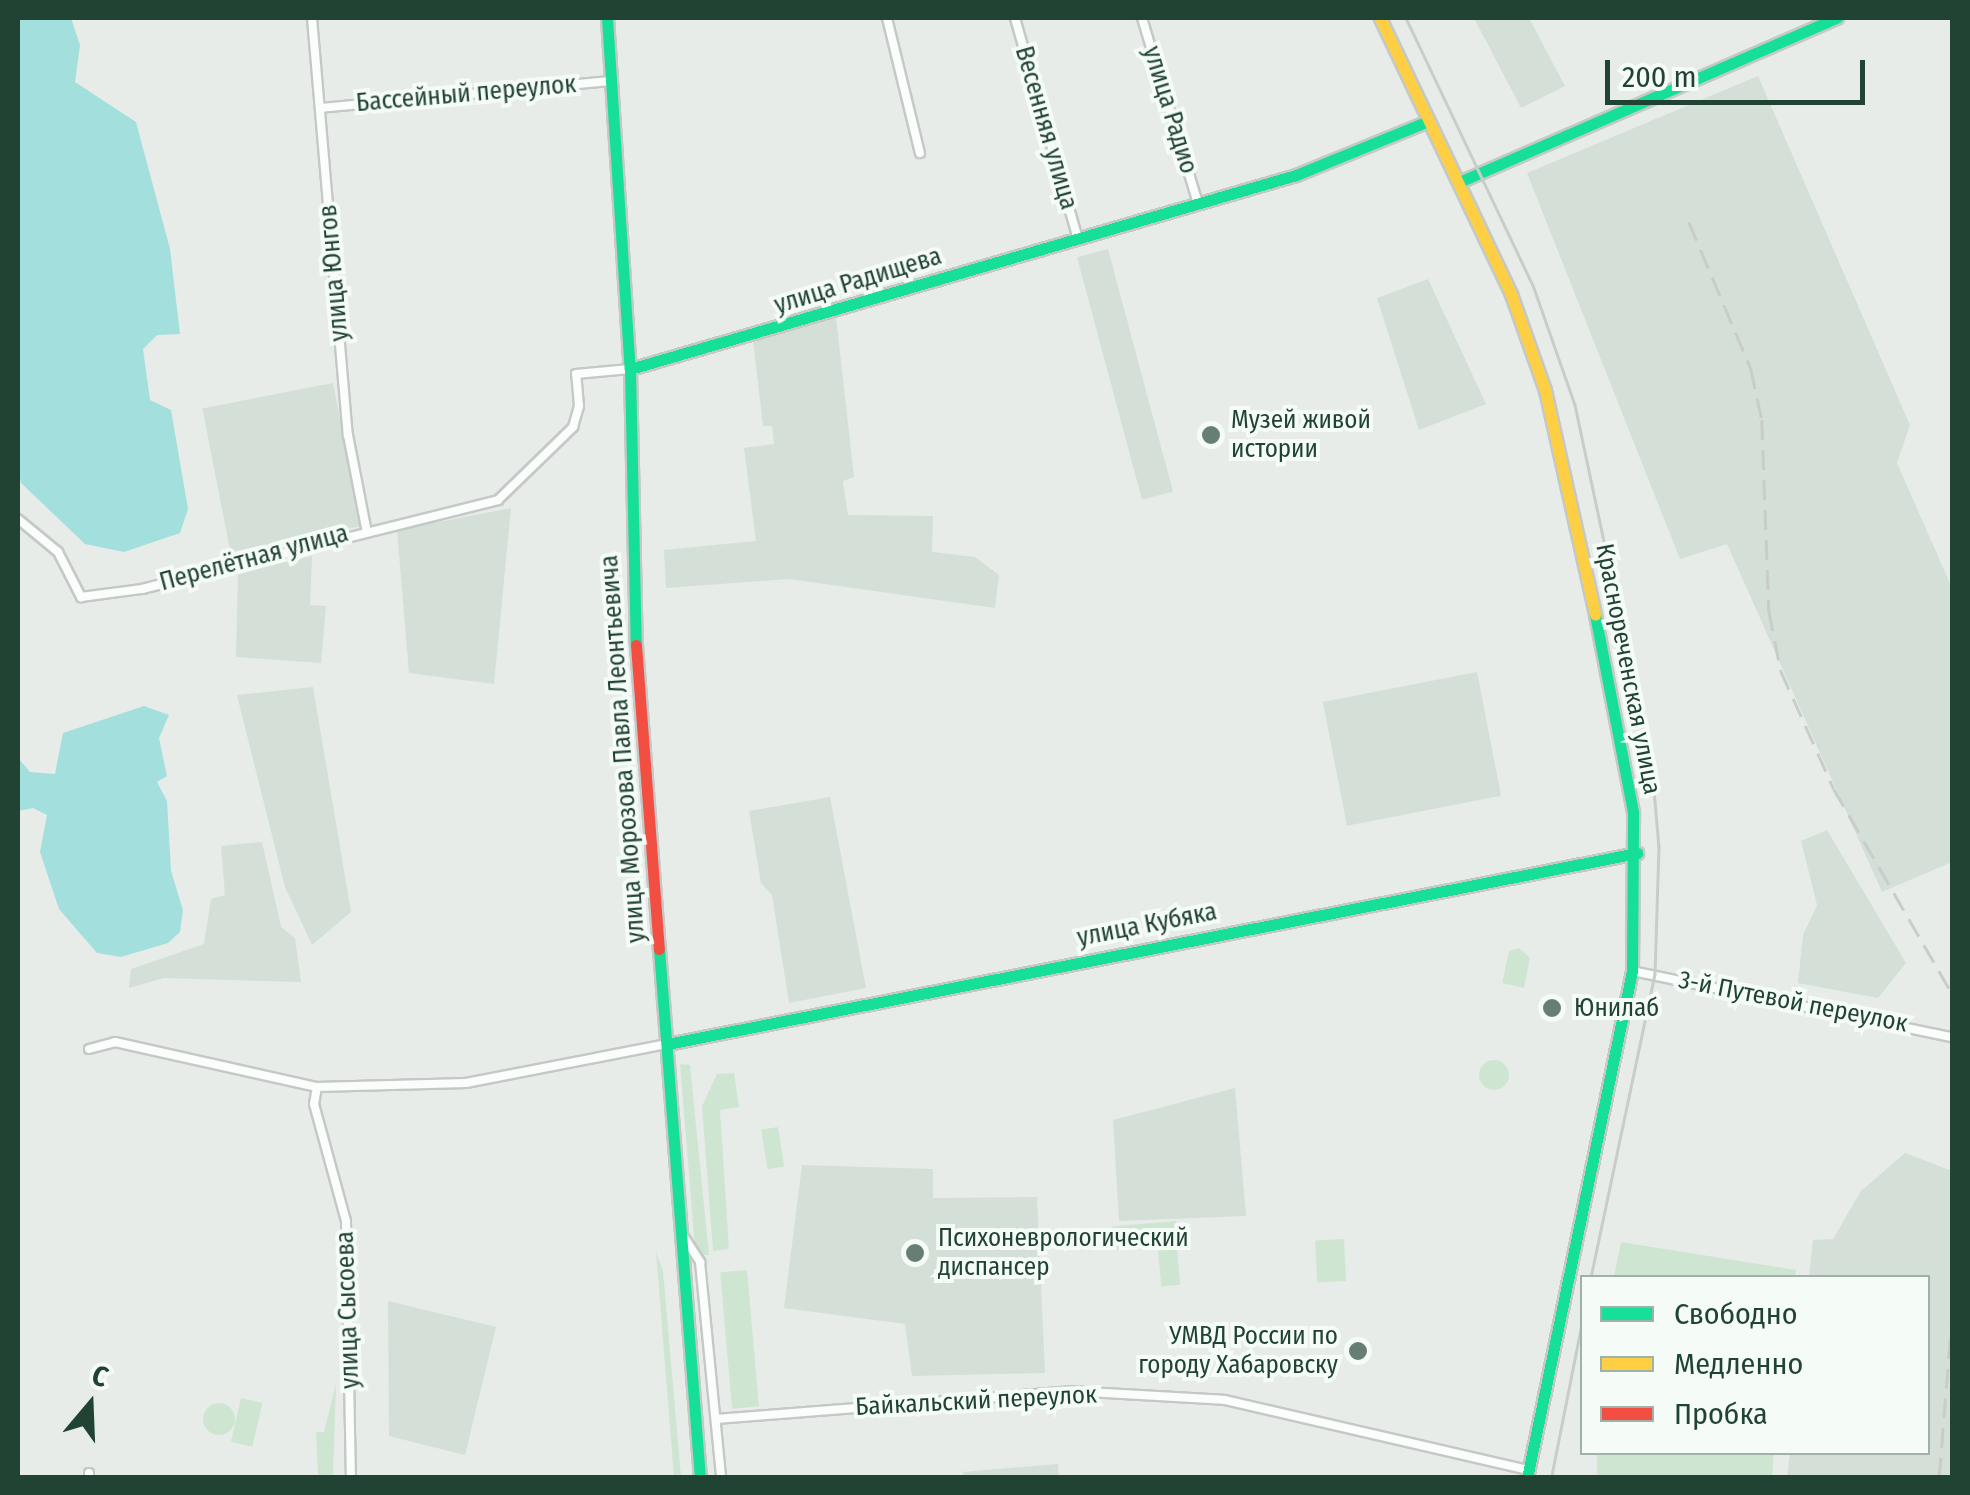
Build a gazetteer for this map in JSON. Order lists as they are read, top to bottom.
{
  "streets": {
    "main road": [
      "улица Радищева",
      "Краснореченская улица",
      "улица Морозова Павла Леонтьевича",
      "улица Кубяка"
    ],
    "street": [
      "Бассейный переулок",
      "улица Радио",
      "Весенняя улица",
      "улица Юнгов",
      "Перелётная улица",
      "3-й Путевой переулок",
      "улица Сысоева",
      "Байкальский переулок"
    ]
  },
  "crossings": [
    ["Бассейный переулок", "улица Юнгов"],
    ["Бассейный переулок", "улица Морозова Павла Леонтьевича"],
    ["улица Радио", "улица Радищева"],
    ["Весенняя улица", "улица Радищева"],
    ["улица Юнгов", "улица Радищева"],
    ["улица Юнгов", "Перелётная улица"],
    ["улица Радищева", "Перелётная улица"],
    ["улица Радищева", "Краснореченская улица"],
    ["улица Радищева", "улица Морозова Павла Леонтьевича"],
    ["Краснореченская улица", "улица Кубяка"],
    ["Краснореченская улица", "3-й Путевой переулок"],
    ["Краснореченская улица", "Байкальский переулок"],
    ["улица Морозова Павла Леонтьевича", "улица Кубяка"]
  ],
  "places": [
    "Музей живой истории",
    "Юнилаб",
    "Психоневрологический диспансер",
    "УМВД России по городу Хабаровску"
  ],
  "legend": ["Свободно", "Медленно", "Пробка"],
  "scale_bar": "200 m",
  "north": "top"
}
